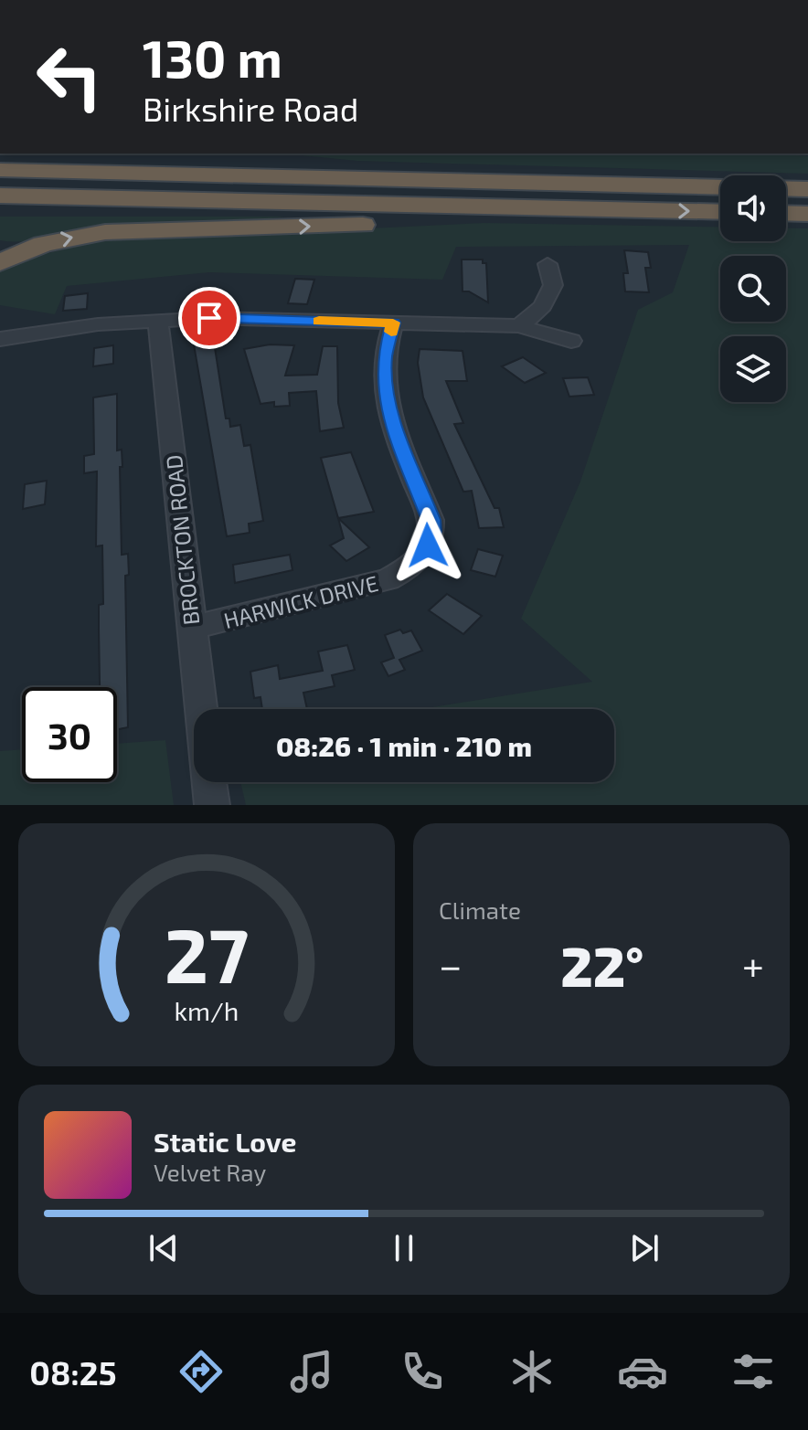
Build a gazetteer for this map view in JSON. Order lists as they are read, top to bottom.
{
  "streets": {
    "street": ["BROCKTON ROAD", "HARWICK DRIVE"]
  },
  "crossings": [
    ["BROCKTON ROAD", "HARWICK DRIVE"]
  ],
  "page": {
    "turn": ["130 m", "Birkshire Road"],
    "limit": "30",
    "trip": "08:26 · 1 min · 210 m",
    "tile": "Climate",
    "heat": ["−", "22°", "+"],
    "song": ["Static Love", "Velvet Ray"],
    "tabs": "08:25",
    "gauge": ["27", "km/h"]
  }
}
